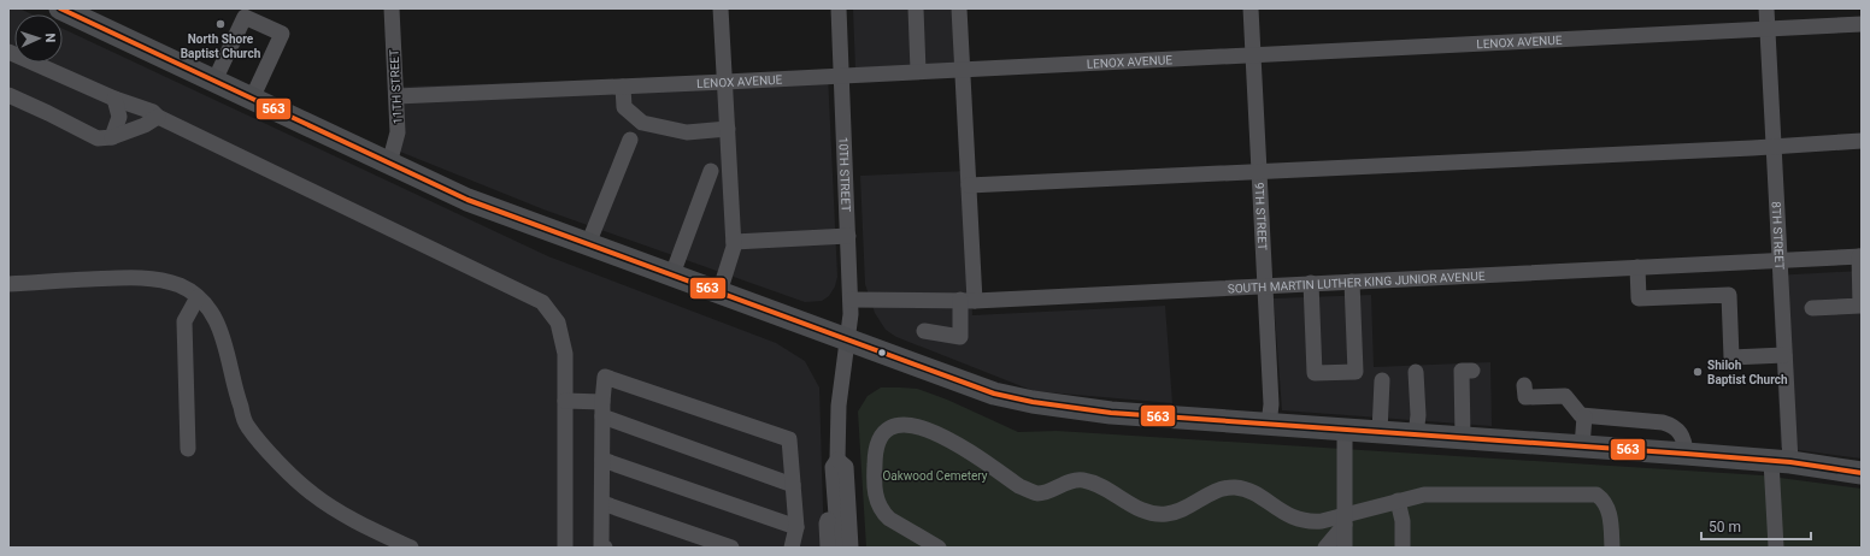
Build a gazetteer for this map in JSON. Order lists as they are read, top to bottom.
{
  "streets": {
    "street": [
      "LENOX AVENUE",
      "11TH STREET",
      "10TH STREET",
      "9TH STREET",
      "8TH STREET",
      "SOUTH MARTIN LUTHER KING JUNIOR AVENUE"
    ]
  },
  "crossings": [
    ["LENOX AVENUE", "11TH STREET"],
    ["LENOX AVENUE", "10TH STREET"],
    ["LENOX AVENUE", "9TH STREET"],
    ["LENOX AVENUE", "8TH STREET"],
    ["10TH STREET", "SOUTH MARTIN LUTHER KING JUNIOR AVENUE"],
    ["9TH STREET", "SOUTH MARTIN LUTHER KING JUNIOR AVENUE"],
    ["8TH STREET", "SOUTH MARTIN LUTHER KING JUNIOR AVENUE"]
  ],
  "parks": ["Oakwood Cemetery"],
  "places": ["North Shore Baptist Church", "Shiloh Baptist Church"],
  "lines": ["transit line 563"],
  "scale_bar": "50 m",
  "north": "right"
}
